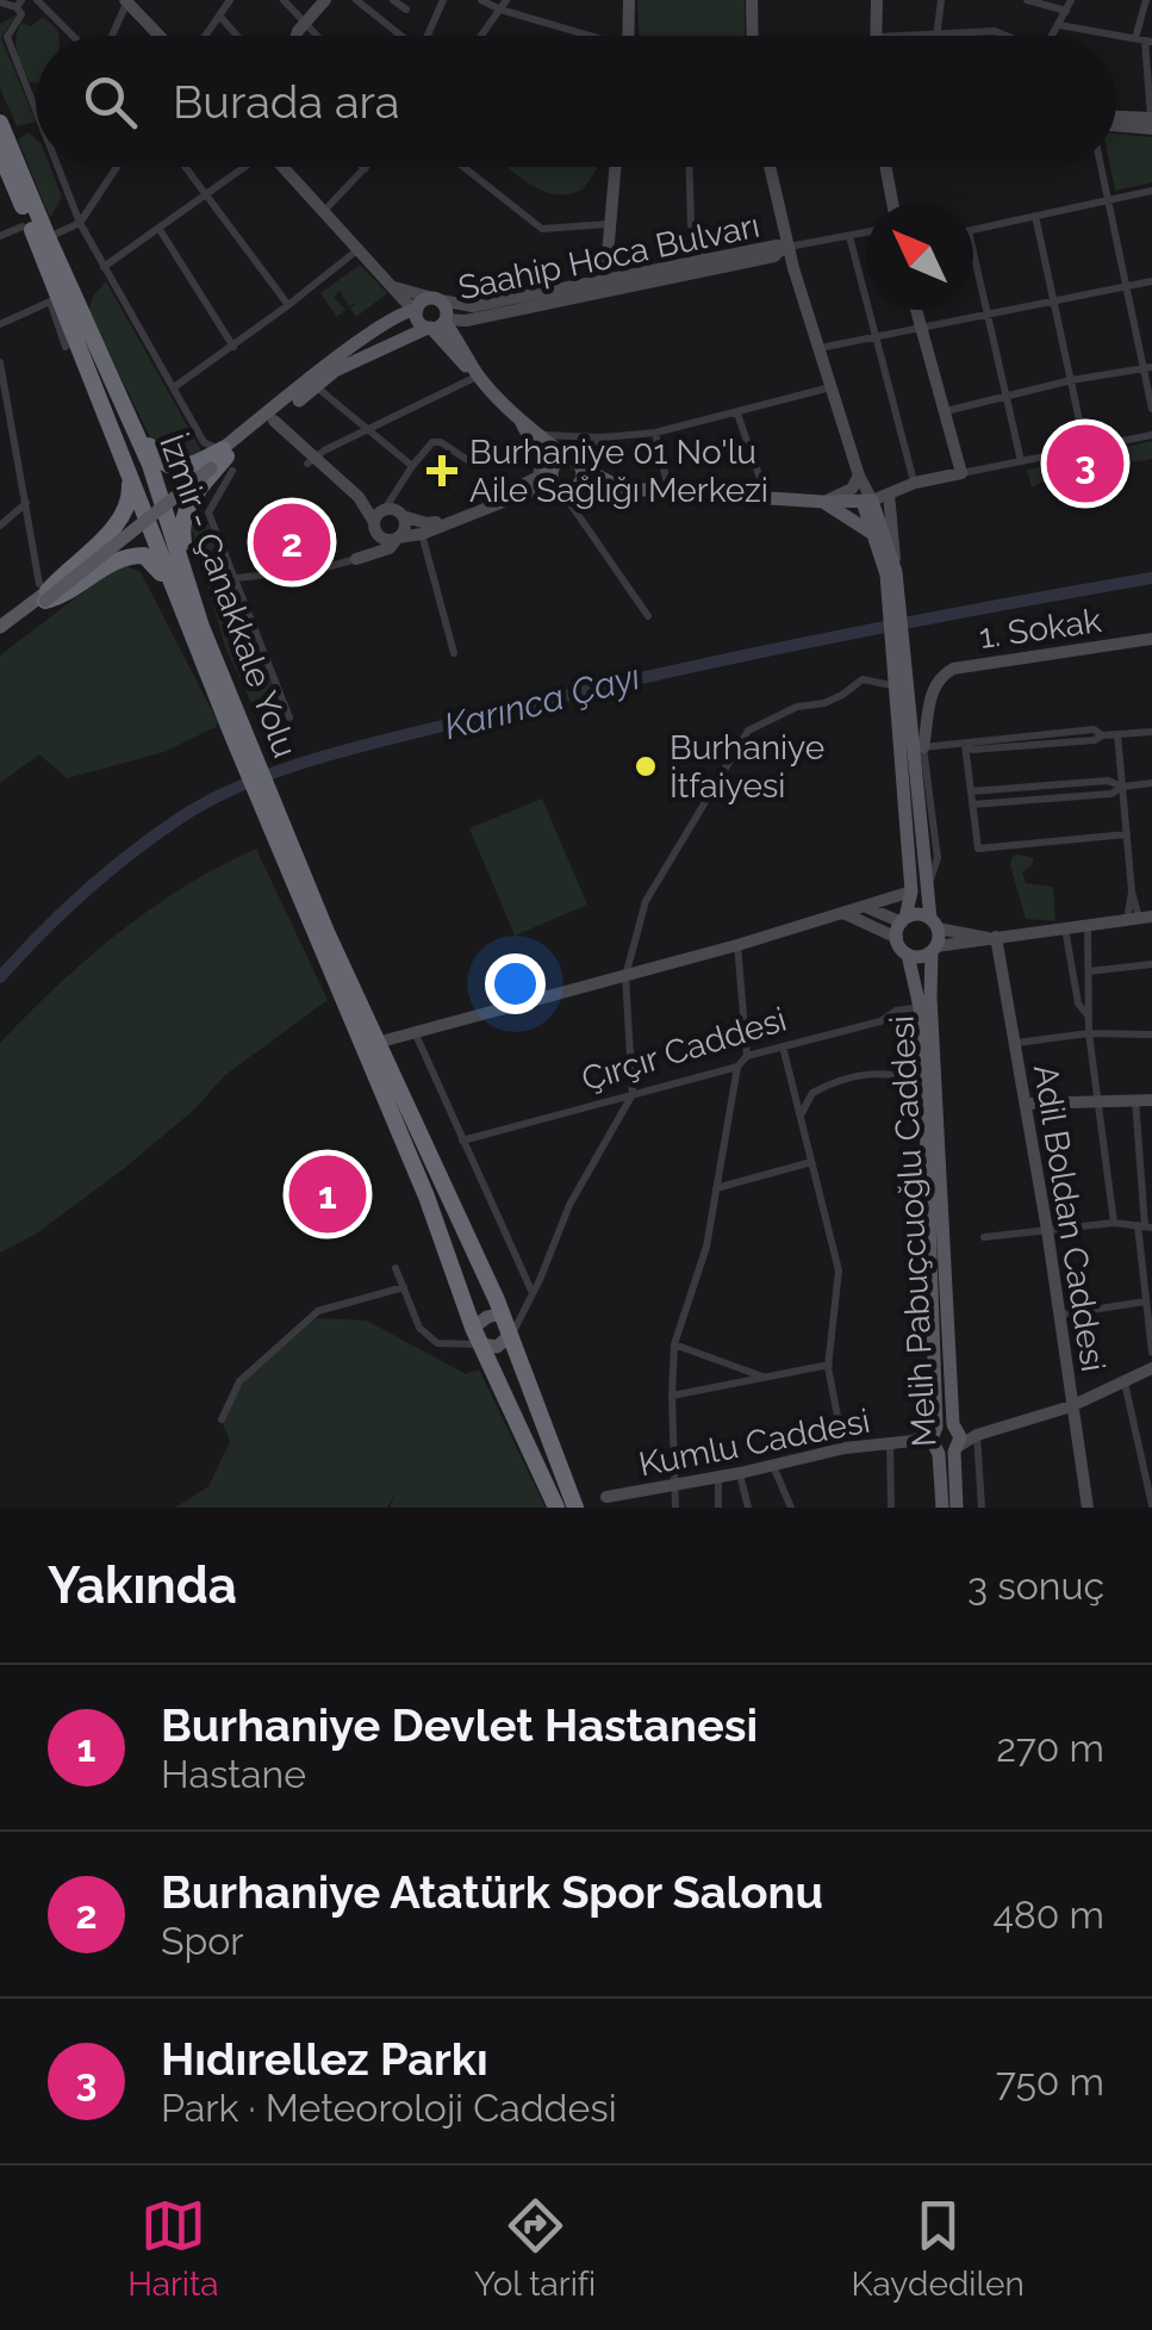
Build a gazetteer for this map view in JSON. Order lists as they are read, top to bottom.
{
  "streets": {
    "highway": ["İzmir - Çanakkale Yolu"],
    "main road": ["Saahip Hoca Bulvarı", "Melih Pabuçcuoğlu Caddesi"],
    "street": [
      "1. Sokak",
      "Çırçır Caddesi",
      "Adil Boldan Caddesi",
      "Kumlu Caddesi"
    ]
  },
  "crossings": [
    ["Çırçır Caddesi", "Melih Pabuçcuoğlu Caddesi"],
    ["Melih Pabuçcuoğlu Caddesi", "Kumlu Caddesi"]
  ],
  "water": ["Karınca Çayı"],
  "places": {
    "health": ["Burhaniye 01 No'lu Aile Sağlığı Merkezi"],
    "other": ["Burhaniye İtfaiyesi"]
  },
  "north": "top left",
  "page": {
    "search": "Burada ara",
    "pins": ["3", "2", "1"],
    "heading": ["Yakında", "3 sonuç"],
    "list": [
      {
        "mark": "1",
        "name": "Burhaniye Devlet Hastanesi",
        "note": "Hastane",
        "value": "270 m"
      },
      {
        "mark": "2",
        "name": "Burhaniye Atatürk Spor Salonu",
        "note": "Spor",
        "value": "480 m"
      },
      {
        "mark": "3",
        "name": "Hıdırellez Parkı",
        "note": "Park · Meteoroloji Caddesi",
        "value": "750 m"
      }
    ],
    "nav": ["Harita", "Yol tarifi", "Kaydedilen"]
  }
}
